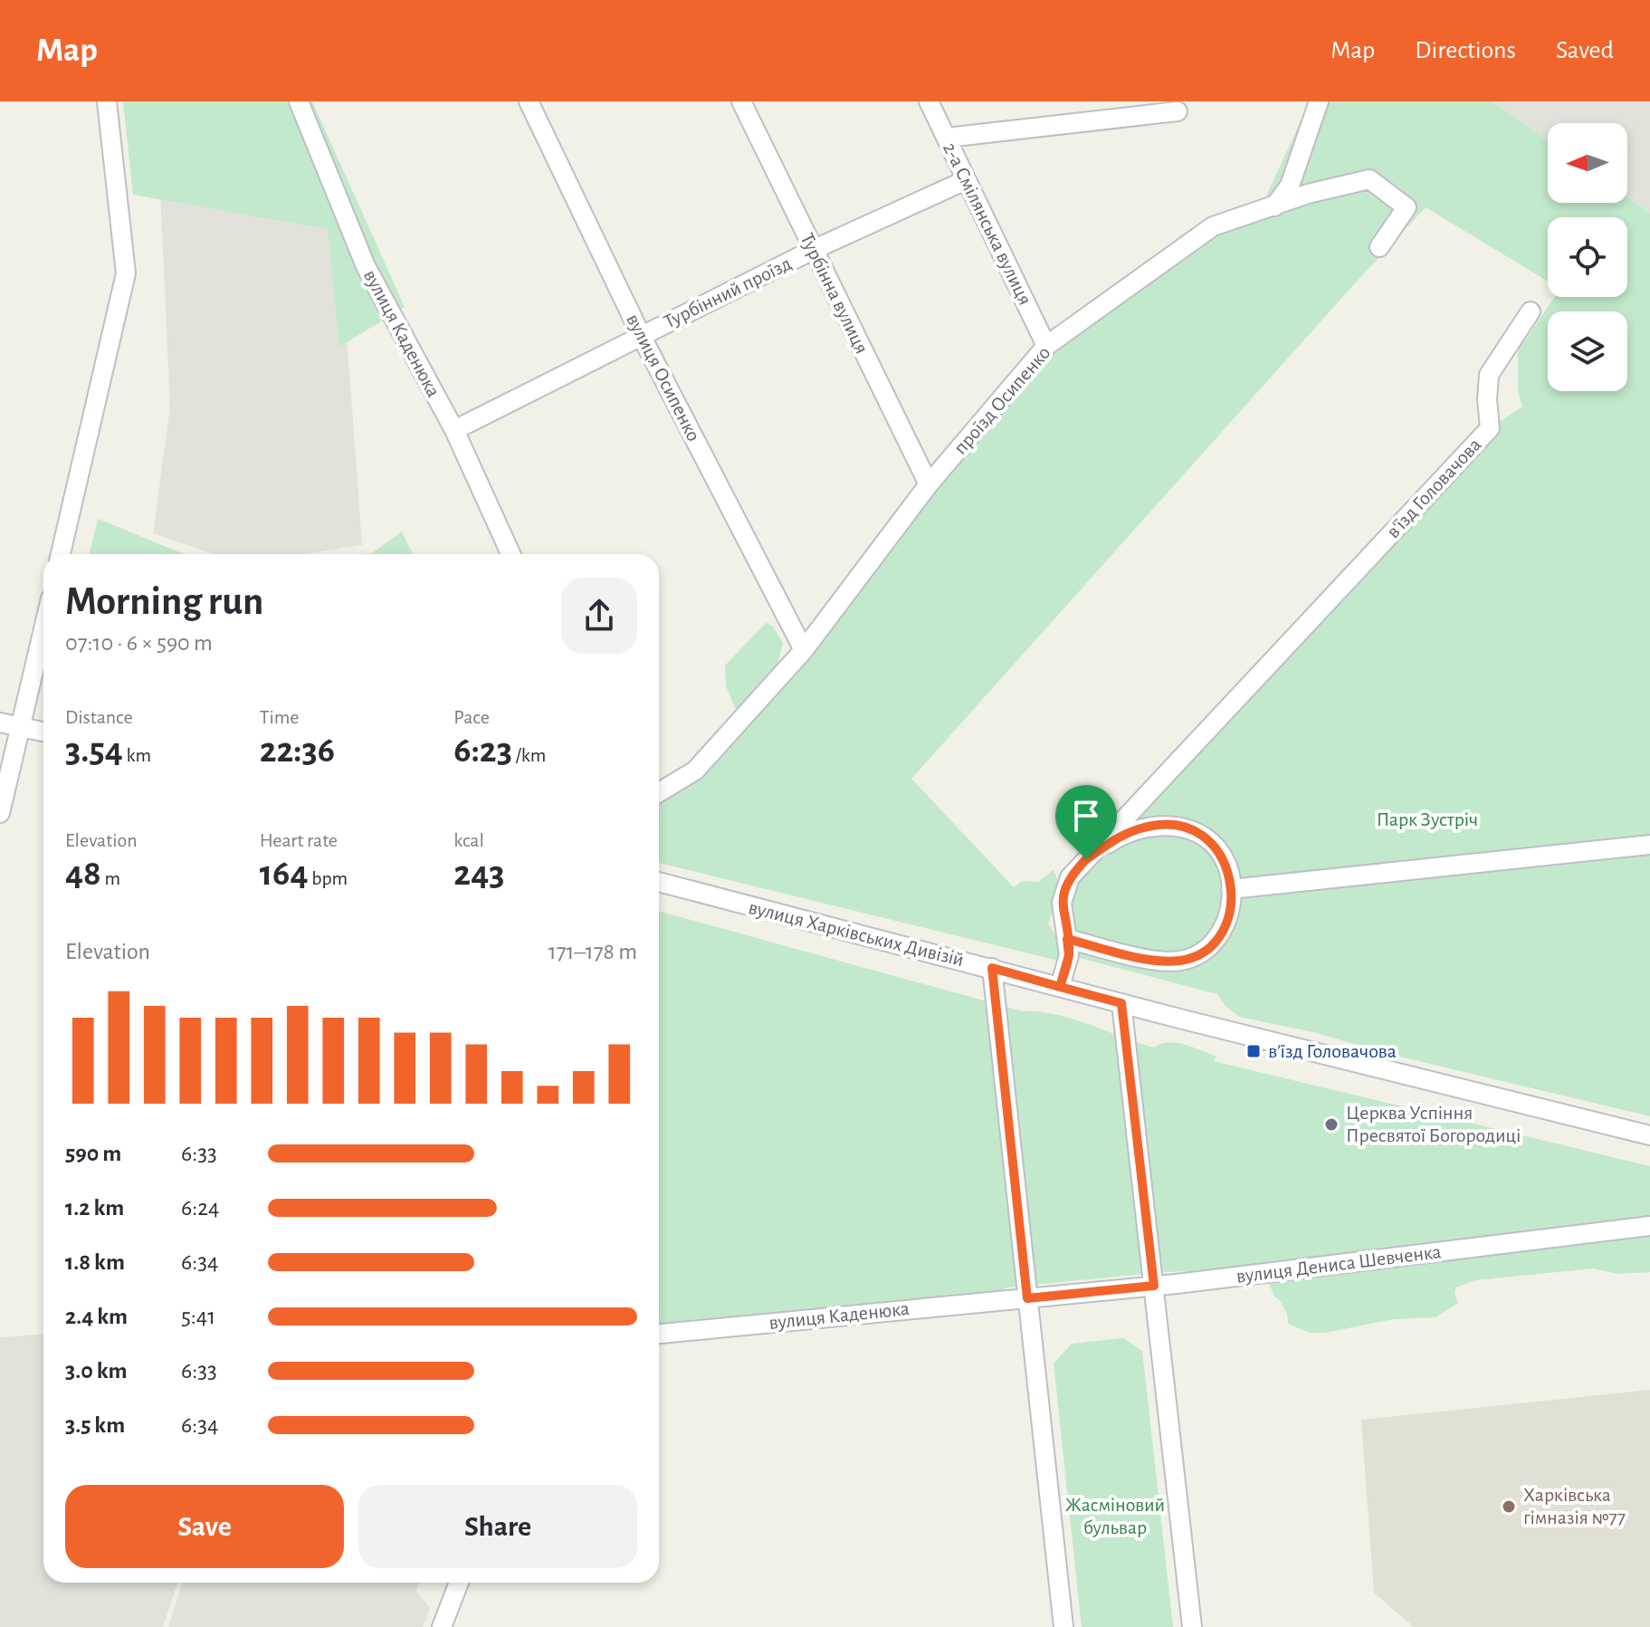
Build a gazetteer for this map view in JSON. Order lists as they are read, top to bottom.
{
  "streets": {
    "street": [
      "2-а Смілянська вулиця",
      "Турбінний проїзд",
      "Турбінна вулиця",
      "вулиця Каденюка",
      "вулиця Осипенко",
      "проїзд Осипенко",
      "в'їзд Головачова",
      "вулиця Харківських Дивізій",
      "вулиця Дениса Шевченка"
    ]
  },
  "crossings": [
    ["2-а Смілянська вулиця", "Турбінний проїзд"],
    ["2-а Смілянська вулиця", "проїзд Осипенко"],
    ["Турбінний проїзд", "Турбінна вулиця"],
    ["Турбінний проїзд", "вулиця Каденюка"],
    ["Турбінний проїзд", "вулиця Осипенко"],
    ["Турбінна вулиця", "проїзд Осипенко"],
    ["вулиця Каденюка", "вулиця Дениса Шевченка"],
    ["вулиця Осипенко", "проїзд Осипенко"],
    ["в'їзд Головачова", "вулиця Харківських Дивізій"]
  ],
  "parks": ["Парк Зустріч", "Жасміновий бульвар"],
  "places": {
    "transit": ["в'їзд Головачова"],
    "other": ["Церква Успіння Пресвятої Богородиці", "Харківська гімназія №77"]
  },
  "north": "left",
  "page": {
    "header": "Map",
    "nav": ["Map", "Directions", "Saved"],
    "heading": ["Morning run", "07:10 · 6 × 590 m"],
    "stats": [
      ["Distance", "3.54 km"],
      ["Time", "22:36"],
      ["Pace", "6:23 /km"],
      ["Elevation", "48 m"],
      ["Heart rate", "164 bpm"],
      ["kcal", "243"]
    ],
    "chart": ["Elevation", "171–178 m"],
    "list": [
      {
        "name": "590 m",
        "note": "6:33"
      },
      {
        "name": "1.2 km",
        "note": "6:24"
      },
      {
        "name": "1.8 km",
        "note": "6:34"
      },
      {
        "name": "2.4 km",
        "note": "5:41"
      },
      {
        "name": "3.0 km",
        "note": "6:33"
      },
      {
        "name": "3.5 km",
        "note": "6:34"
      }
    ],
    "buttons": ["Save", "Share"]
  }
}
